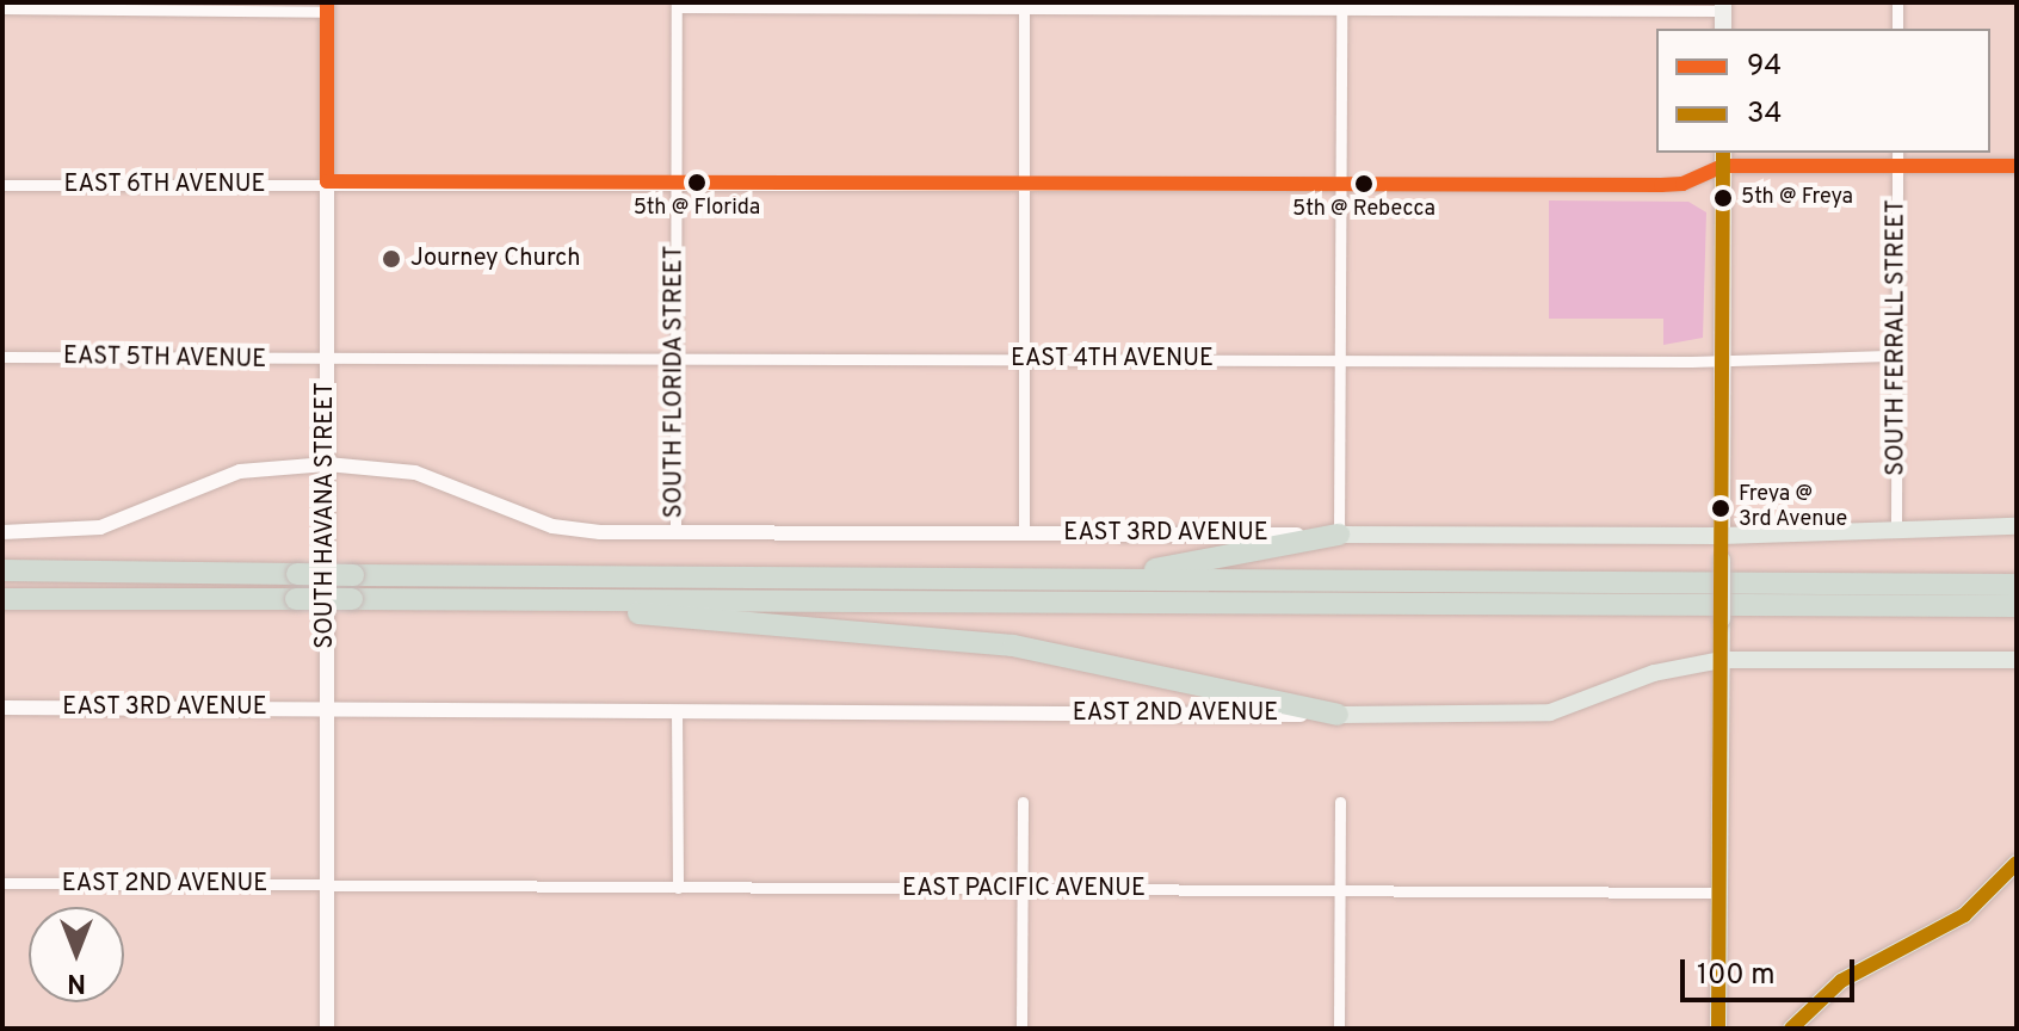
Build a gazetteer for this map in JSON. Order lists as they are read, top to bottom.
{
  "streets": {
    "main road": ["EAST 3RD AVENUE", "EAST 2ND AVENUE"],
    "street": [
      "EAST 6TH AVENUE",
      "SOUTH FERRALL STREET",
      "EAST 5TH AVENUE",
      "EAST 4TH AVENUE",
      "SOUTH FLORIDA STREET",
      "SOUTH HAVANA STREET",
      "EAST PACIFIC AVENUE"
    ]
  },
  "crossings": [
    ["EAST 6TH AVENUE", "SOUTH HAVANA STREET"],
    ["SOUTH FERRALL STREET", "EAST 4TH AVENUE"],
    ["SOUTH FERRALL STREET", "EAST 3RD AVENUE"],
    ["EAST 5TH AVENUE", "EAST 4TH AVENUE"],
    ["EAST 5TH AVENUE", "SOUTH HAVANA STREET"],
    ["EAST 4TH AVENUE", "SOUTH FLORIDA STREET"],
    ["EAST 4TH AVENUE", "SOUTH HAVANA STREET"],
    ["SOUTH FLORIDA STREET", "EAST 3RD AVENUE"],
    ["SOUTH HAVANA STREET", "EAST 3RD AVENUE"],
    ["SOUTH HAVANA STREET", "EAST 2ND AVENUE"],
    ["SOUTH HAVANA STREET", "EAST PACIFIC AVENUE"],
    ["EAST 3RD AVENUE", "EAST 2ND AVENUE"],
    ["EAST 2ND AVENUE", "EAST PACIFIC AVENUE"]
  ],
  "places": [
    "5th @ Florida",
    "5th @ Rebecca",
    "5th @ Freya",
    "Journey Church",
    "Freya @ 3rd Avenue"
  ],
  "lines": ["transit line 94", "transit line 34"],
  "legend": ["94", "34"],
  "scale_bar": "100 m",
  "north": "bottom"
}
